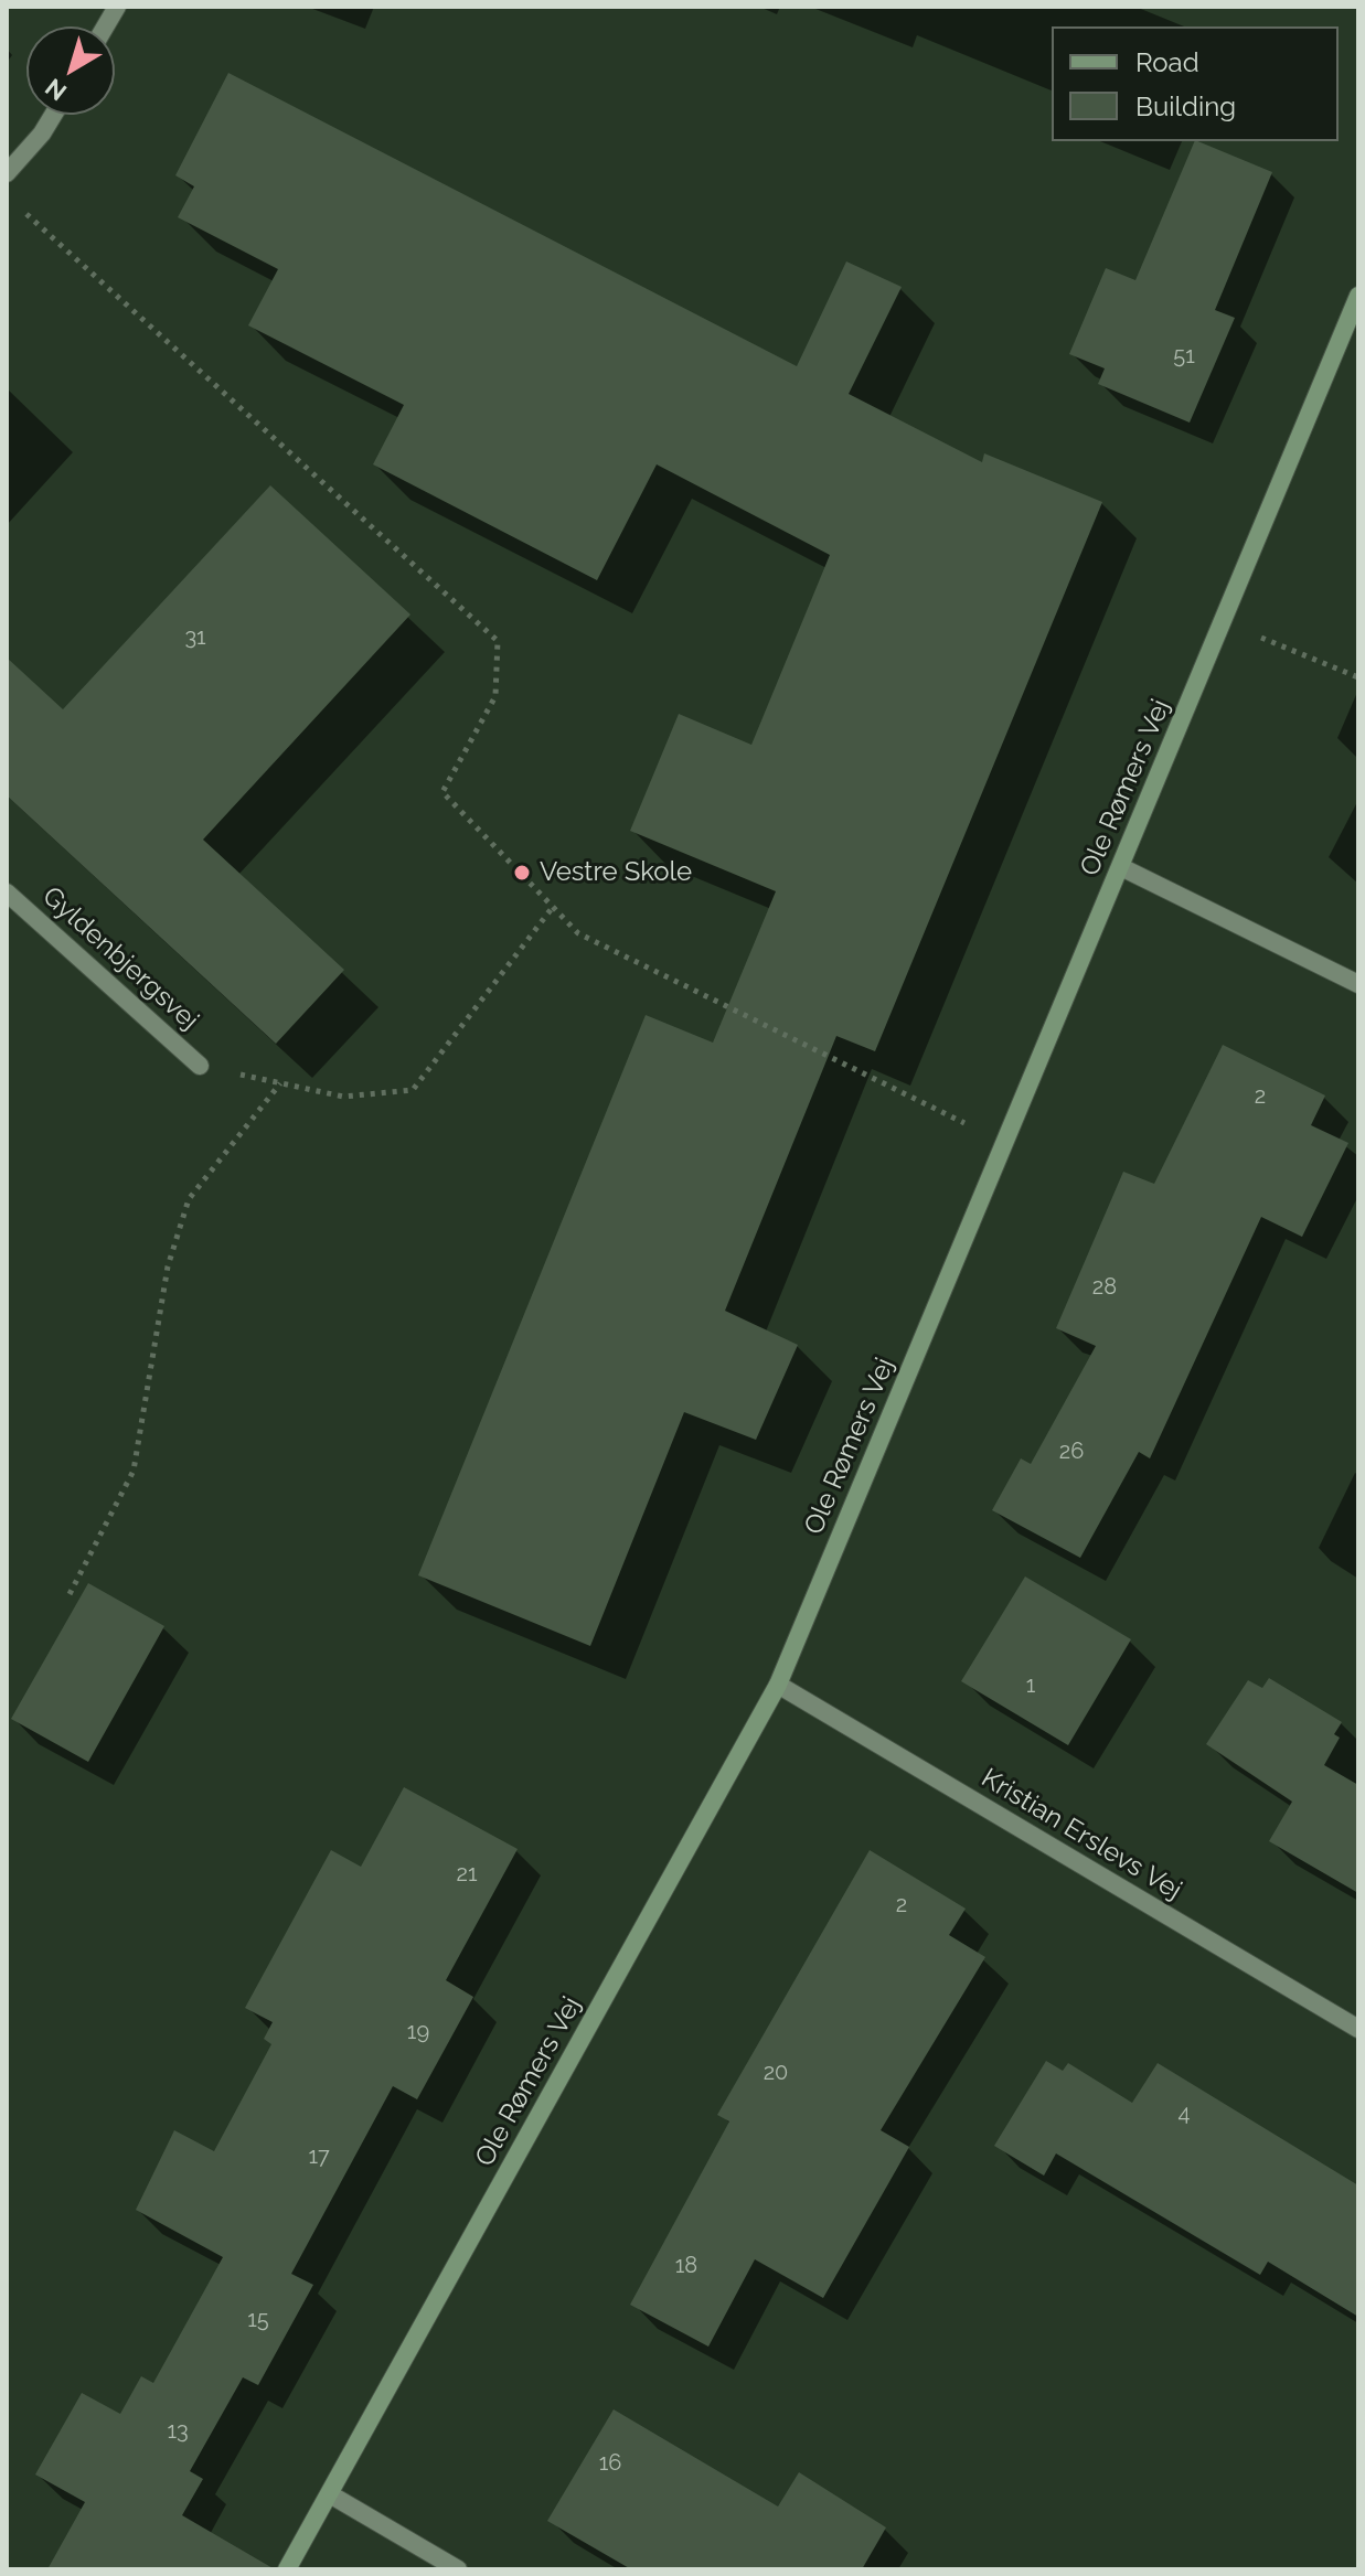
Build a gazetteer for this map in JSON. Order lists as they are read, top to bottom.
{
  "streets": {
    "street": ["Ole Rømers Vej", "Gyldenbjergsvej", "Kristian Erslevs Vej"]
  },
  "crossings": [
    ["Ole Rømers Vej", "Kristian Erslevs Vej"]
  ],
  "places": ["Vestre Skole"],
  "house_numbers": [
    "51",
    "31",
    "2",
    "28",
    "26",
    "1",
    "21",
    "2",
    "19",
    "20",
    "4",
    "17",
    "18",
    "15",
    "13",
    "16"
  ],
  "legend": ["Road", "Building"],
  "north": "bottom left"
}
